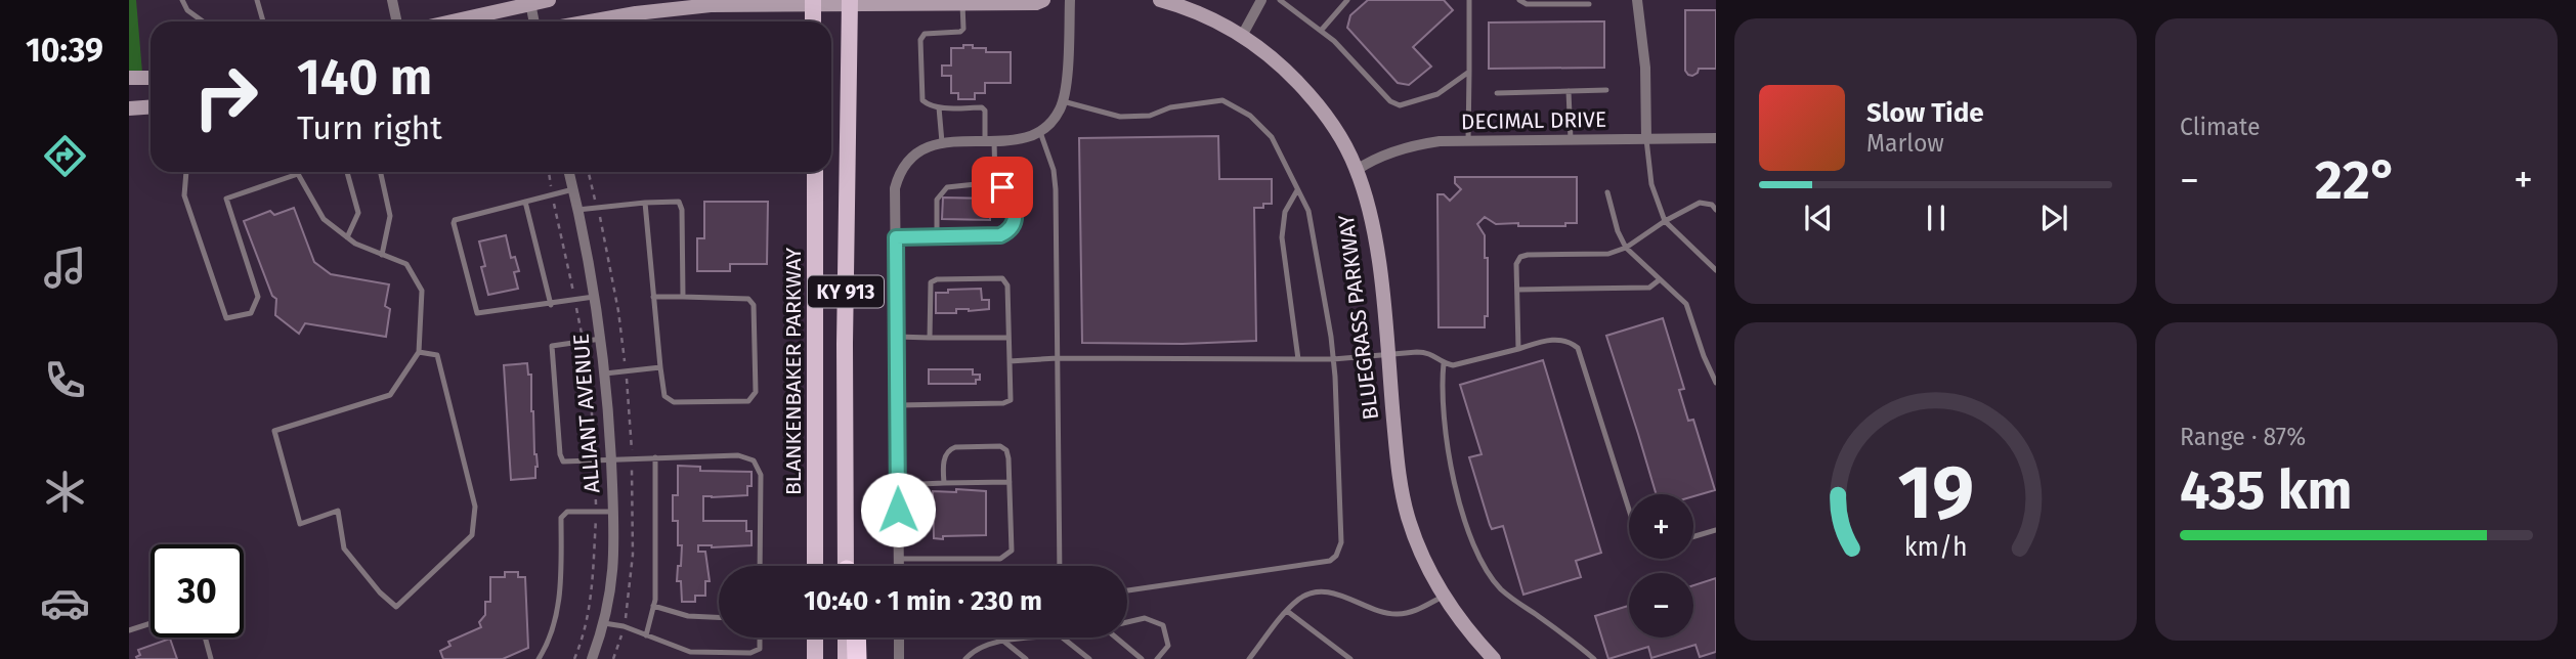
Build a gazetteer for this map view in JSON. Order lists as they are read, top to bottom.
{
  "streets": {
    "main road": ["KY 913", "BLANKENBAKER PARKWAY"],
    "street": ["DECIMAL DRIVE", "BLUEGRASS PARKWAY", "ALLIANT AVENUE"]
  },
  "crossings": [
    ["DECIMAL DRIVE", "BLUEGRASS PARKWAY"]
  ],
  "page": {
    "tabs": "10:39",
    "tile": [
      "Climate",
      ["Range · 87%", "435 km"]
    ],
    "turn": ["140 m", "Turn right"],
    "song": ["Slow Tide", "Marlow"],
    "heat": ["−", "22°", "+"],
    "map_buttons": ["+", "−"],
    "limit": "30",
    "trip": "10:40 · 1 min · 230 m",
    "gauge": ["19", "km/h"]
  }
}
